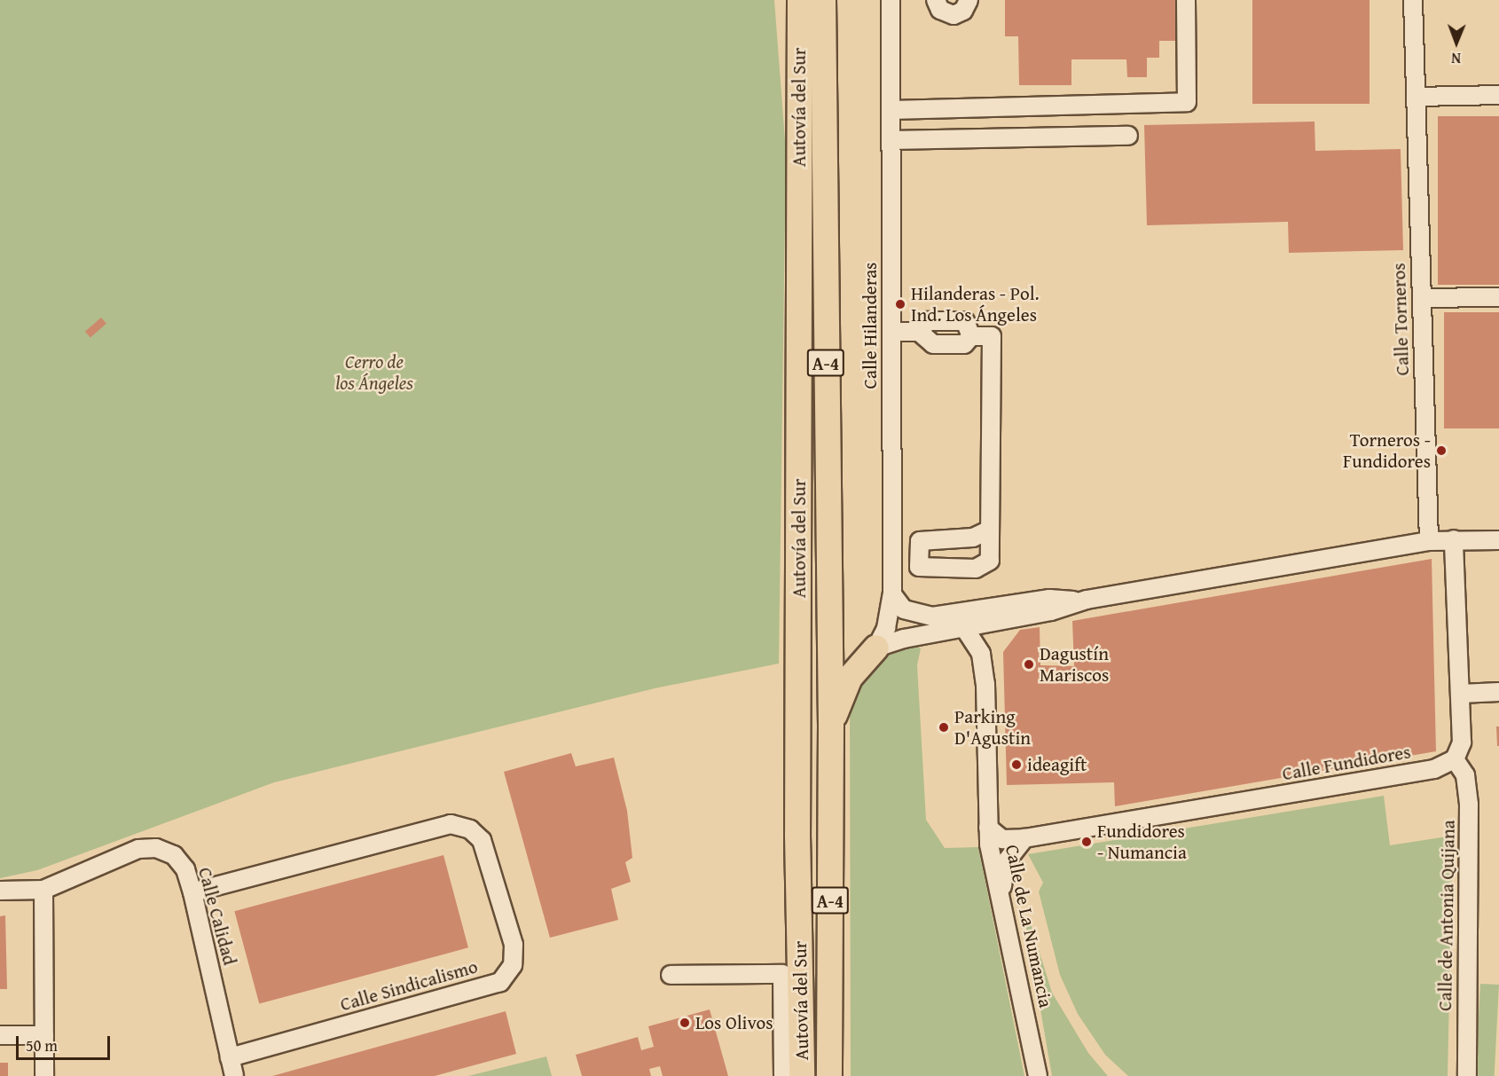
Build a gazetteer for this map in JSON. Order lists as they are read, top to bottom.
{
  "streets": {
    "highway": ["Autovía del Sur", "A-4"],
    "street": [
      "Calle Torneros",
      "Calle Hilanderas",
      "Calle Fundidores",
      "Calle de Antonia Quijana",
      "Calle Calidad",
      "Calle de La Numancia",
      "Calle Sindicalismo"
    ]
  },
  "crossings": [
    ["Calle Fundidores", "Calle de Antonia Quijana"],
    ["Calle Fundidores", "Calle de La Numancia"],
    ["Calle Calidad", "Calle Sindicalismo"]
  ],
  "parks": ["Cerro de los Ángeles"],
  "places": [
    "Hilanderas - Pol. Ind. Los Ángeles",
    "Torneros - Fundidores",
    "Dagustín Mariscos",
    "Parking D'Agustin",
    "ideagift",
    "Fundidores - Numancia",
    "Los Olivos"
  ],
  "scale_bar": "50 m",
  "north": "bottom"
}
